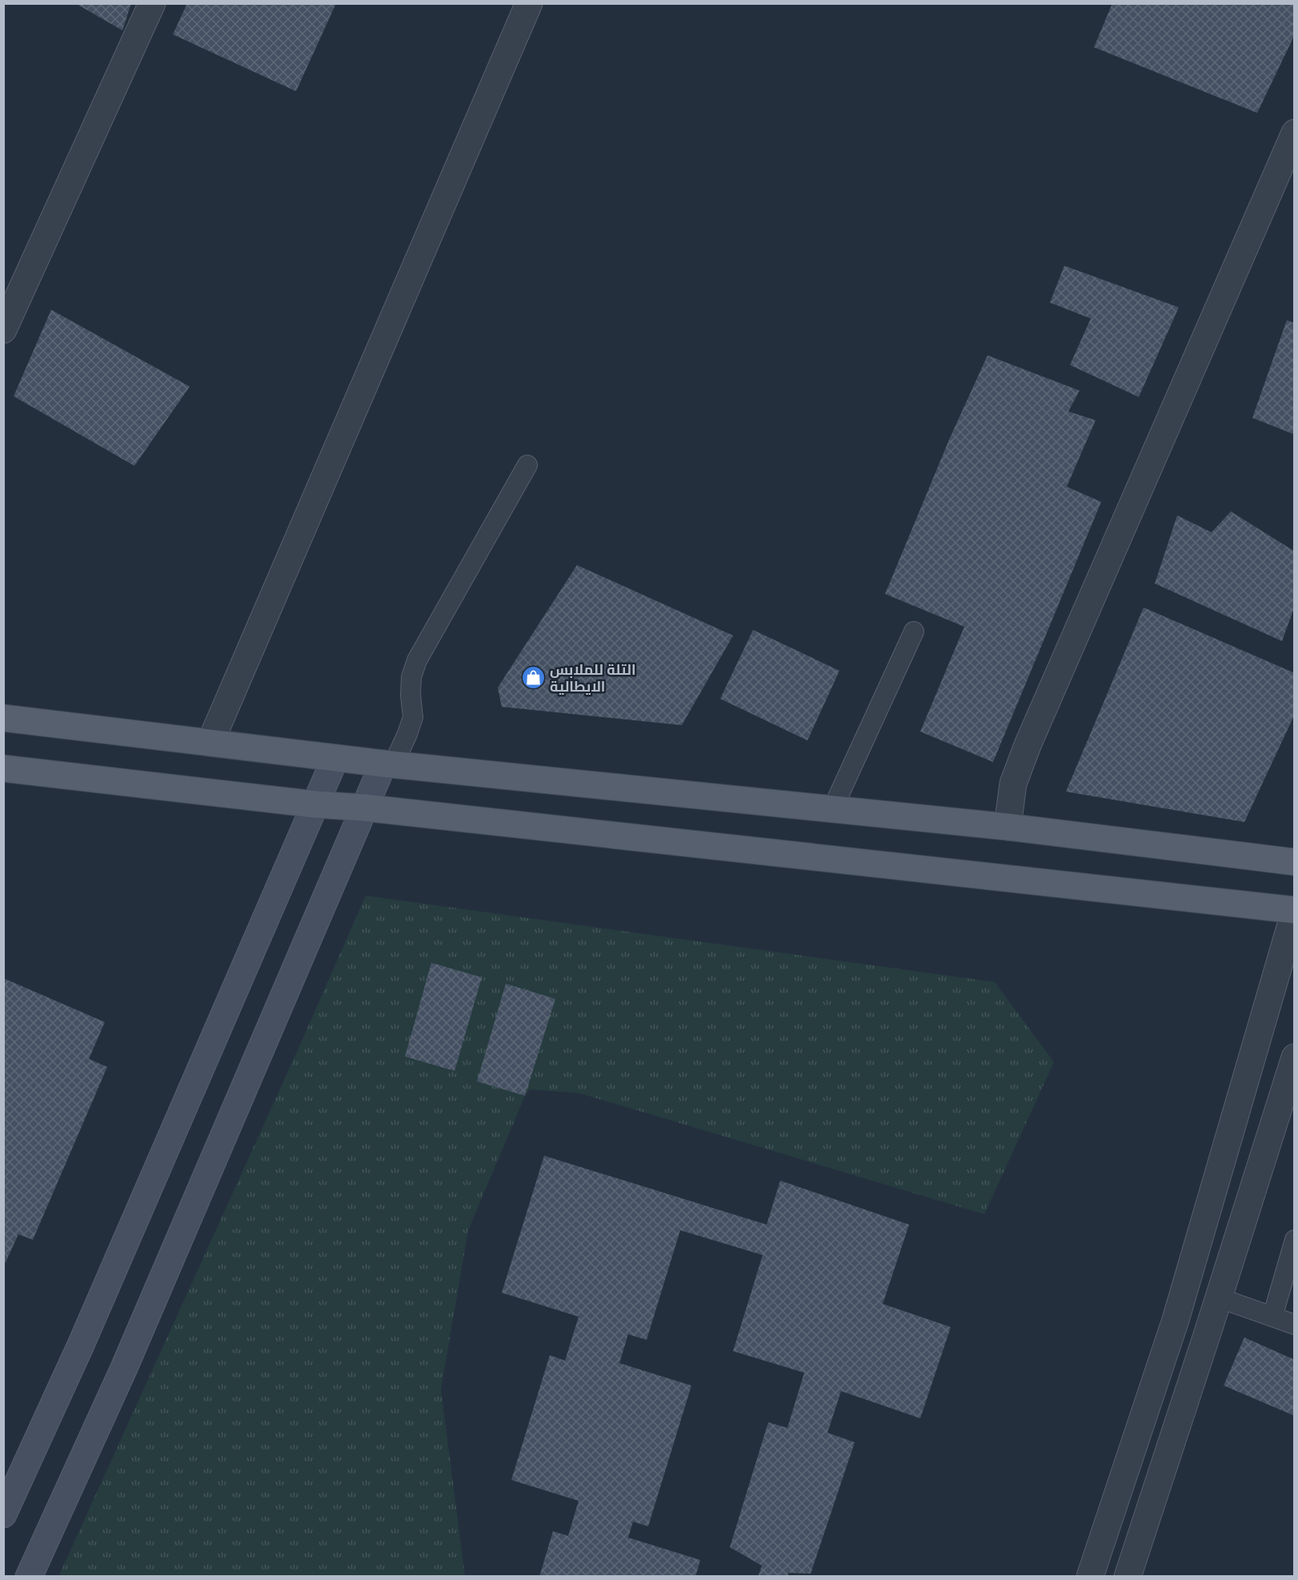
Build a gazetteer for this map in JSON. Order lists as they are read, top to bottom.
{
  "places": {
    "shop": ["التلة للملابس الايطالية"]
  }
}
